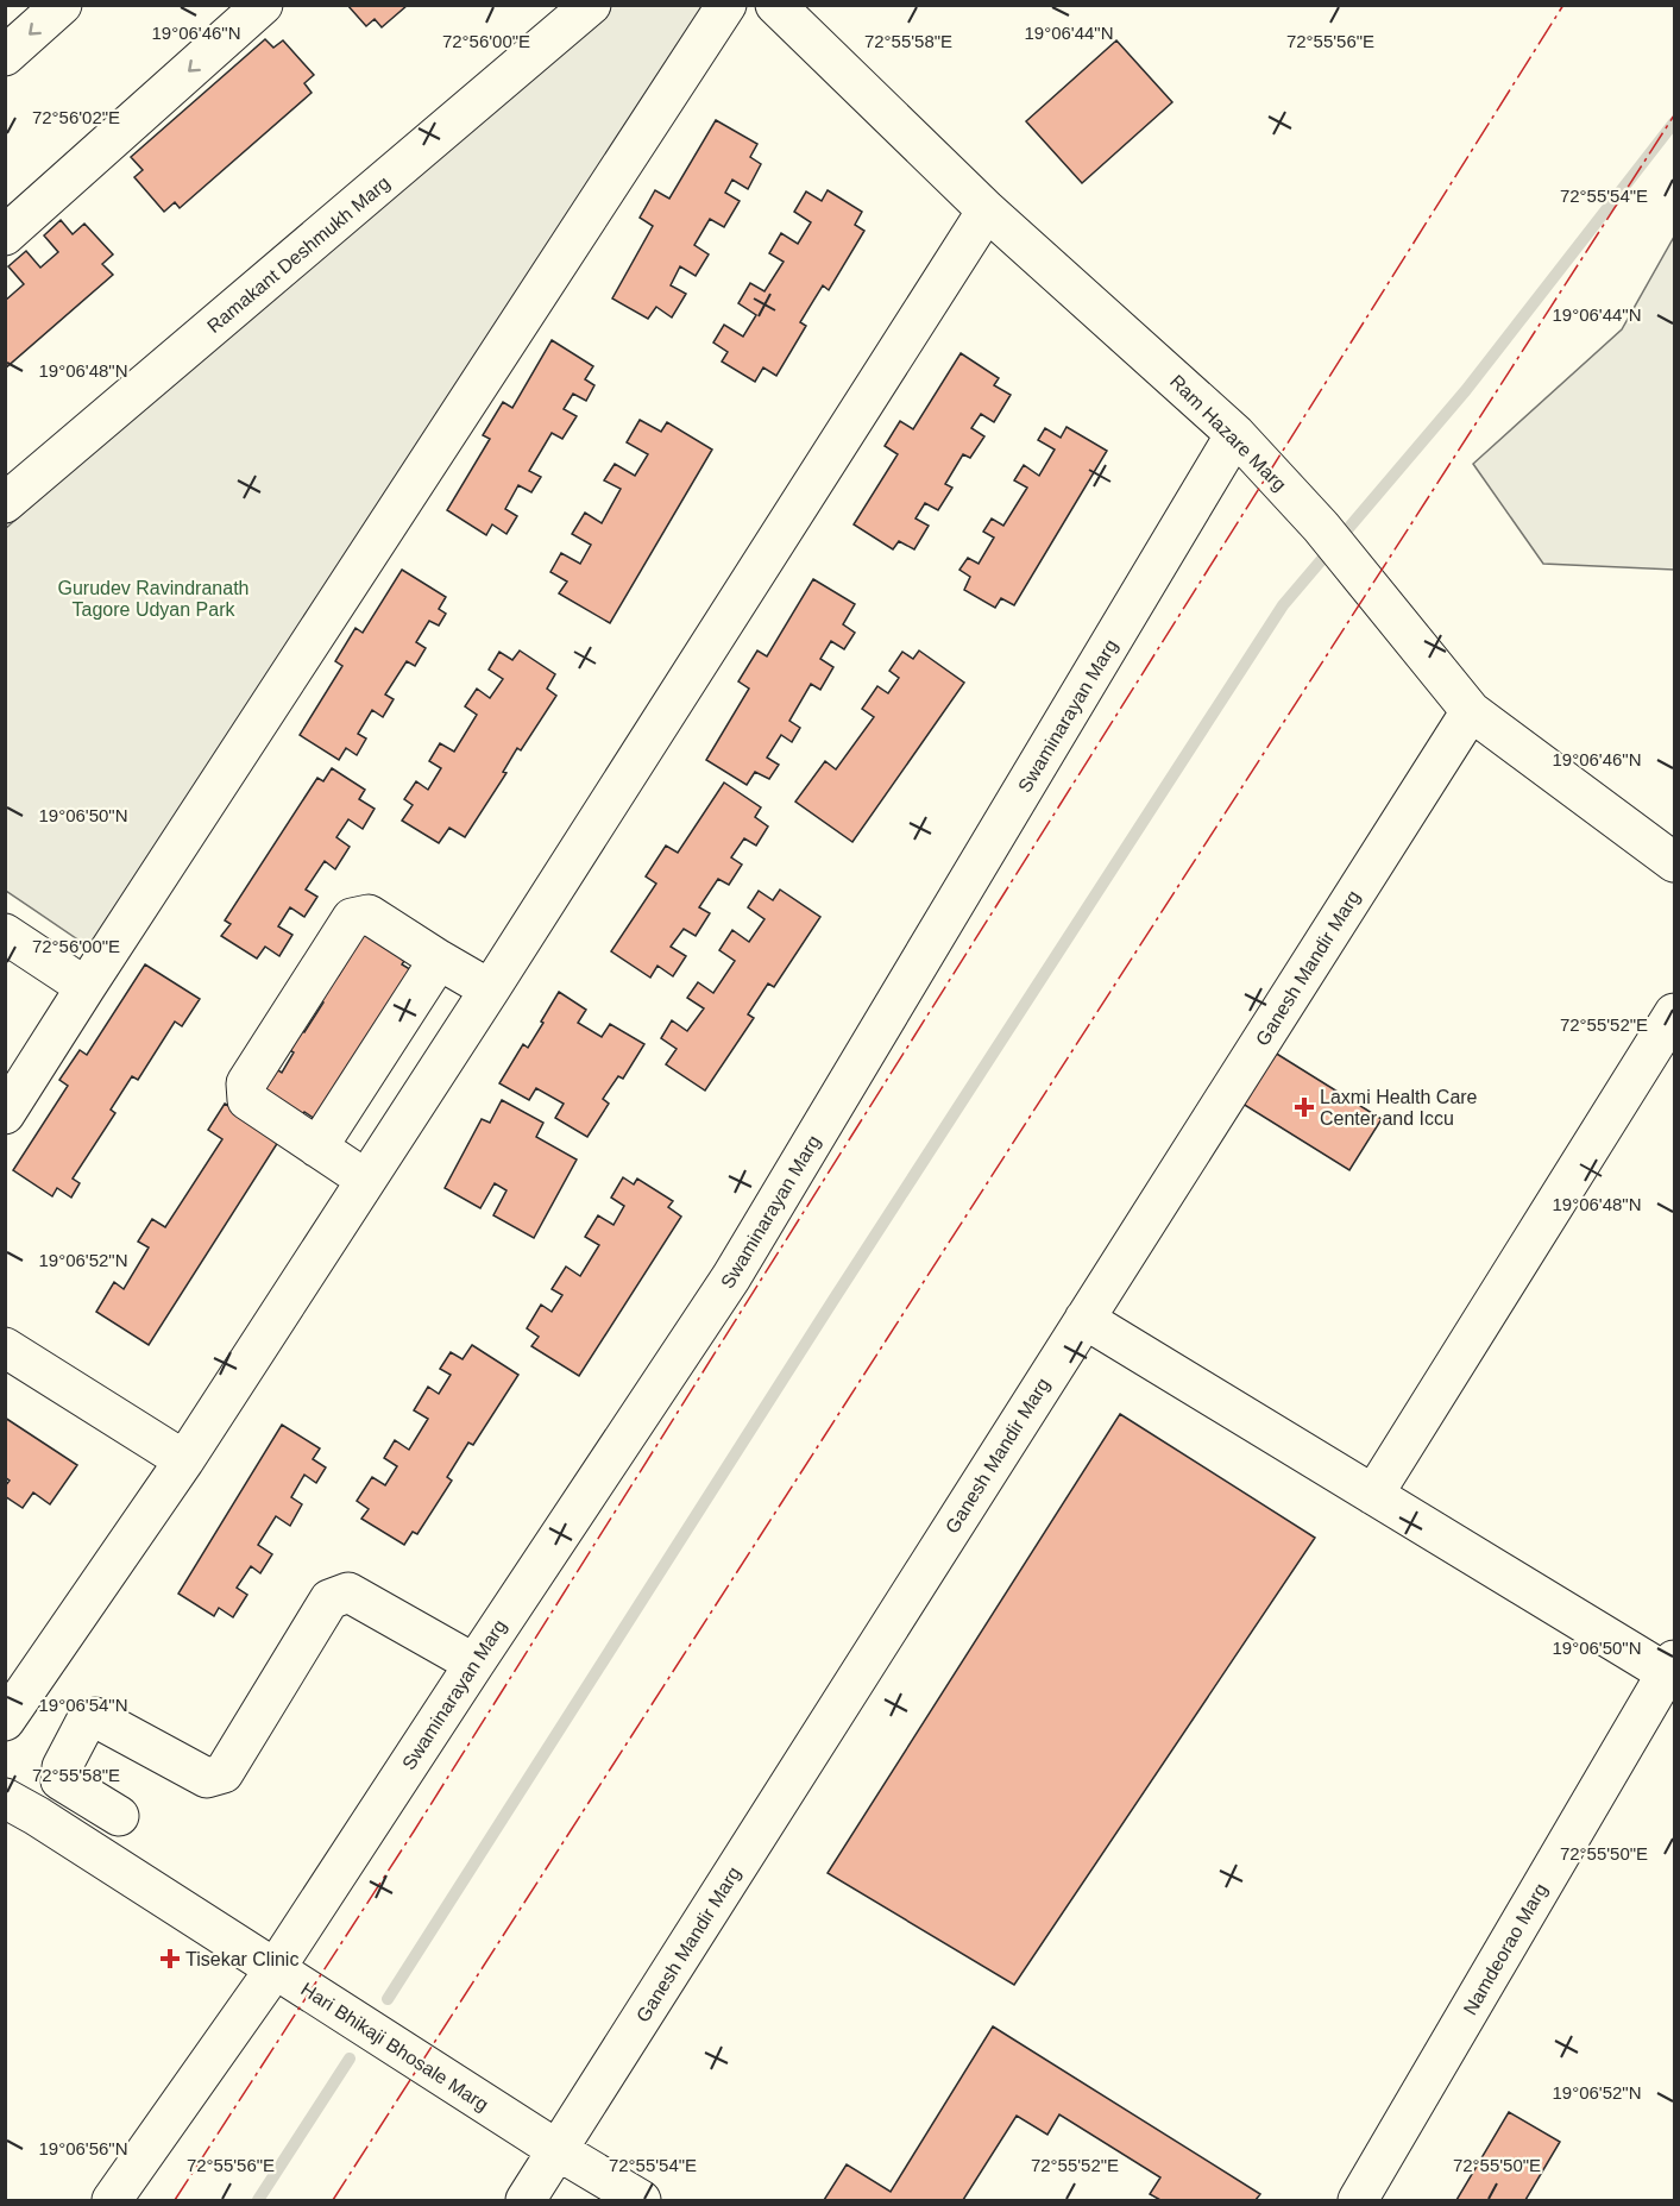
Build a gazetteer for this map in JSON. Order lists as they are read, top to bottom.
{
  "streets": {
    "main road": [
      "Ramakant Deshmukh Marg",
      "Ram Hazare Marg",
      "Swaminarayan Marg",
      "Ganesh Mandir Marg",
      "Namdeorao Marg",
      "Hari Bhikaji Bhosale Marg"
    ]
  },
  "crossings": [
    ["Ram Hazare Marg", "Swaminarayan Marg"],
    ["Ram Hazare Marg", "Ganesh Mandir Marg"],
    ["Swaminarayan Marg", "Hari Bhikaji Bhosale Marg"],
    ["Ganesh Mandir Marg", "Hari Bhikaji Bhosale Marg"]
  ],
  "parks": ["Gurudev Ravindranath Tagore Udyan Park"],
  "places": {
    "health": ["Laxmi Health Care Center and Iccu", "Tisekar Clinic"]
  },
  "coordinates": [
    "19°06'46\"N",
    "19°06'44\"N",
    "72°56'00\"E",
    "72°55'58\"E",
    "72°55'56\"E",
    "72°56'02\"E",
    "72°55'54\"E",
    "19°06'48\"N",
    "19°06'50\"N",
    "72°55'52\"E",
    "19°06'52\"N",
    "19°06'54\"N",
    "72°55'50\"E",
    "19°06'56\"N"
  ]
}
